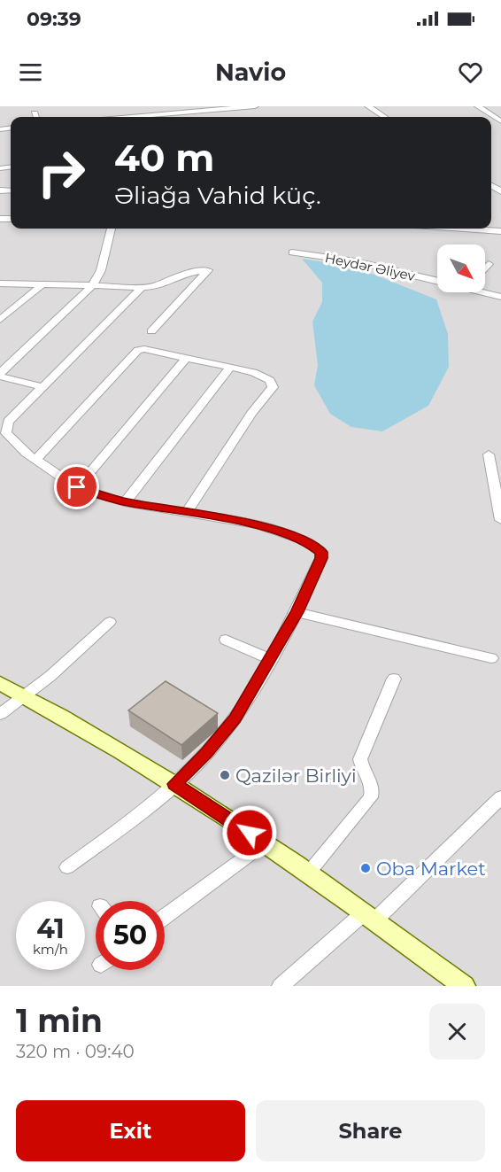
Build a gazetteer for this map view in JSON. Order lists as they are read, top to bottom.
{
  "streets": {
    "street": ["Heydər Əliyev"]
  },
  "places": ["Qazilər Birliyi", "Oba Market"],
  "north": "bottom right",
  "page": {
    "status": "09:39",
    "header": "Navio",
    "turn": ["40 m", "Əliağa Vahid küç."],
    "speed": "41 km/h",
    "limit": "50",
    "heading": ["1 min", "320 m · 09:40"],
    "buttons": ["Exit", "Share"]
  }
}
